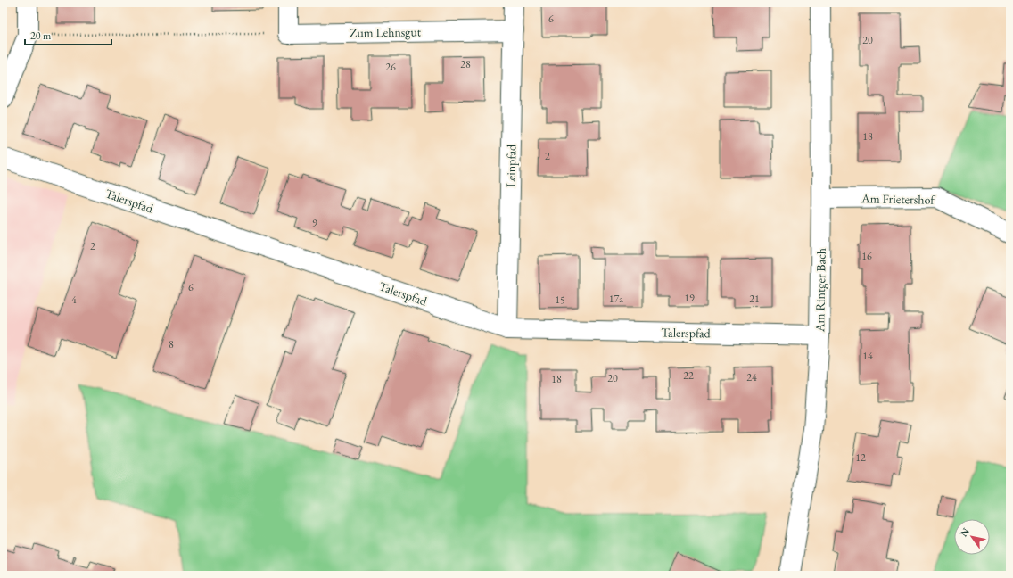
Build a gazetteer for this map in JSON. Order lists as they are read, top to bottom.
{
  "streets": {
    "street": [
      "Zum Lehnsgut",
      "Leinpfad",
      "Am Frietershof",
      "Talerspfad",
      "Am Rintger Bach"
    ]
  },
  "crossings": [
    ["Zum Lehnsgut", "Leinpfad"],
    ["Leinpfad", "Talerspfad"],
    ["Am Frietershof", "Am Rintger Bach"],
    ["Talerspfad", "Am Rintger Bach"]
  ],
  "house_numbers": [
    "6",
    "20",
    "28",
    "26",
    "18",
    "2",
    "9",
    "2",
    "16",
    "6",
    "19",
    "17a",
    "21",
    "4",
    "15",
    "8",
    "14",
    "22",
    "24",
    "20",
    "18",
    "12"
  ],
  "scale_bar": "20 m",
  "north": "top left"
}
